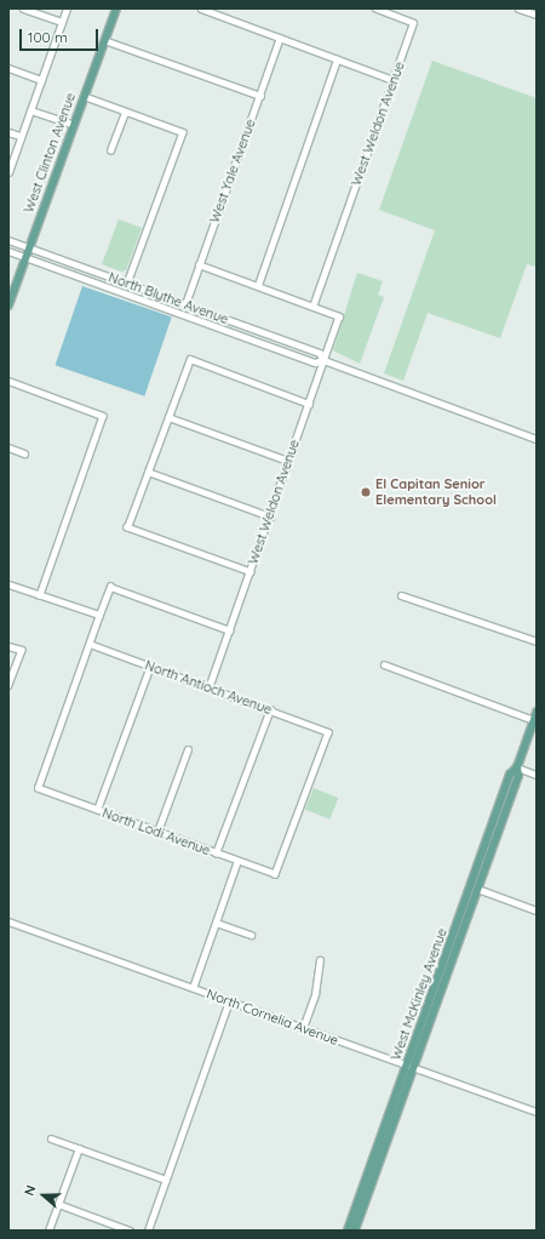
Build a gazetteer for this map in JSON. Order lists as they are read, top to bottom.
{
  "streets": {
    "main road": ["West Clinton Avenue", "West McKinley Avenue"],
    "street": [
      "West Weldon Avenue",
      "West Yale Avenue",
      "North Blythe Avenue",
      "North Antioch Avenue",
      "North Lodi Avenue",
      "North Cornelia Avenue"
    ]
  },
  "crossings": [
    ["West Weldon Avenue", "North Blythe Avenue"],
    ["West Weldon Avenue", "North Antioch Avenue"],
    ["West Clinton Avenue", "North Blythe Avenue"],
    ["West Yale Avenue", "North Blythe Avenue"],
    ["North Antioch Avenue", "North Lodi Avenue"],
    ["West McKinley Avenue", "North Cornelia Avenue"]
  ],
  "places": ["El Capitan Senior Elementary School"],
  "scale_bar": "100 m",
  "north": "left"
}
